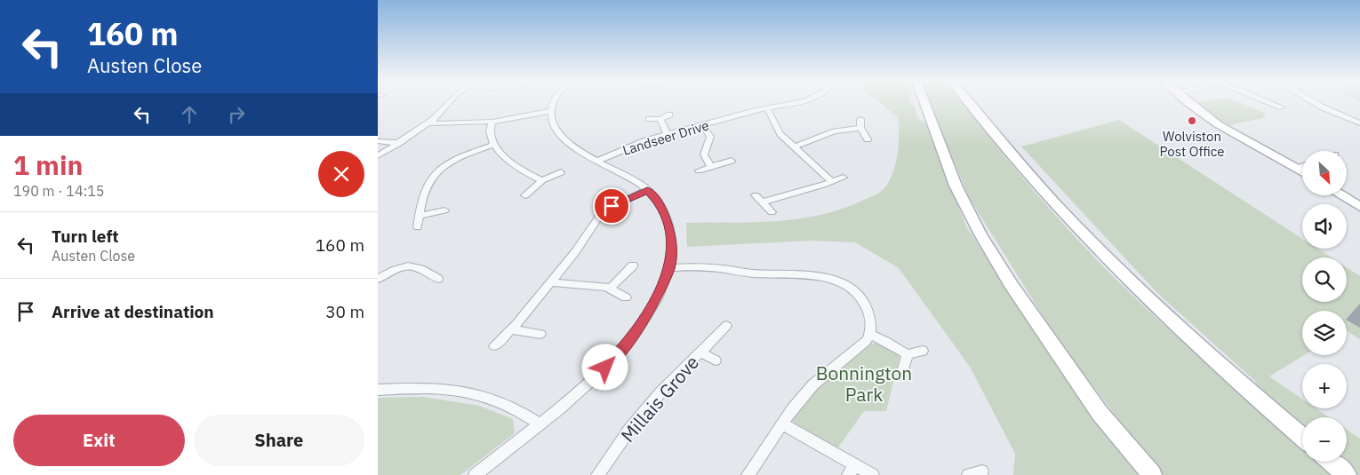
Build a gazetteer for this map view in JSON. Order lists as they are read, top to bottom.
{
  "streets": {
    "street": ["Landseer Drive", "Millais Grove"]
  },
  "parks": ["Bonnington Park"],
  "places": ["Wolviston Post Office"],
  "north": "bottom right",
  "page": {
    "turn": ["160 m", "Austen Close"],
    "heading": ["1 min", "190 m · 14:15"],
    "map_buttons": ["+", "−"],
    "list": [
      {
        "name": "Turn left",
        "note": "Austen Close",
        "value": "160 m"
      },
      {
        "name": "Arrive at destination",
        "value": "30 m"
      }
    ],
    "buttons": ["Exit", "Share"]
  }
}
